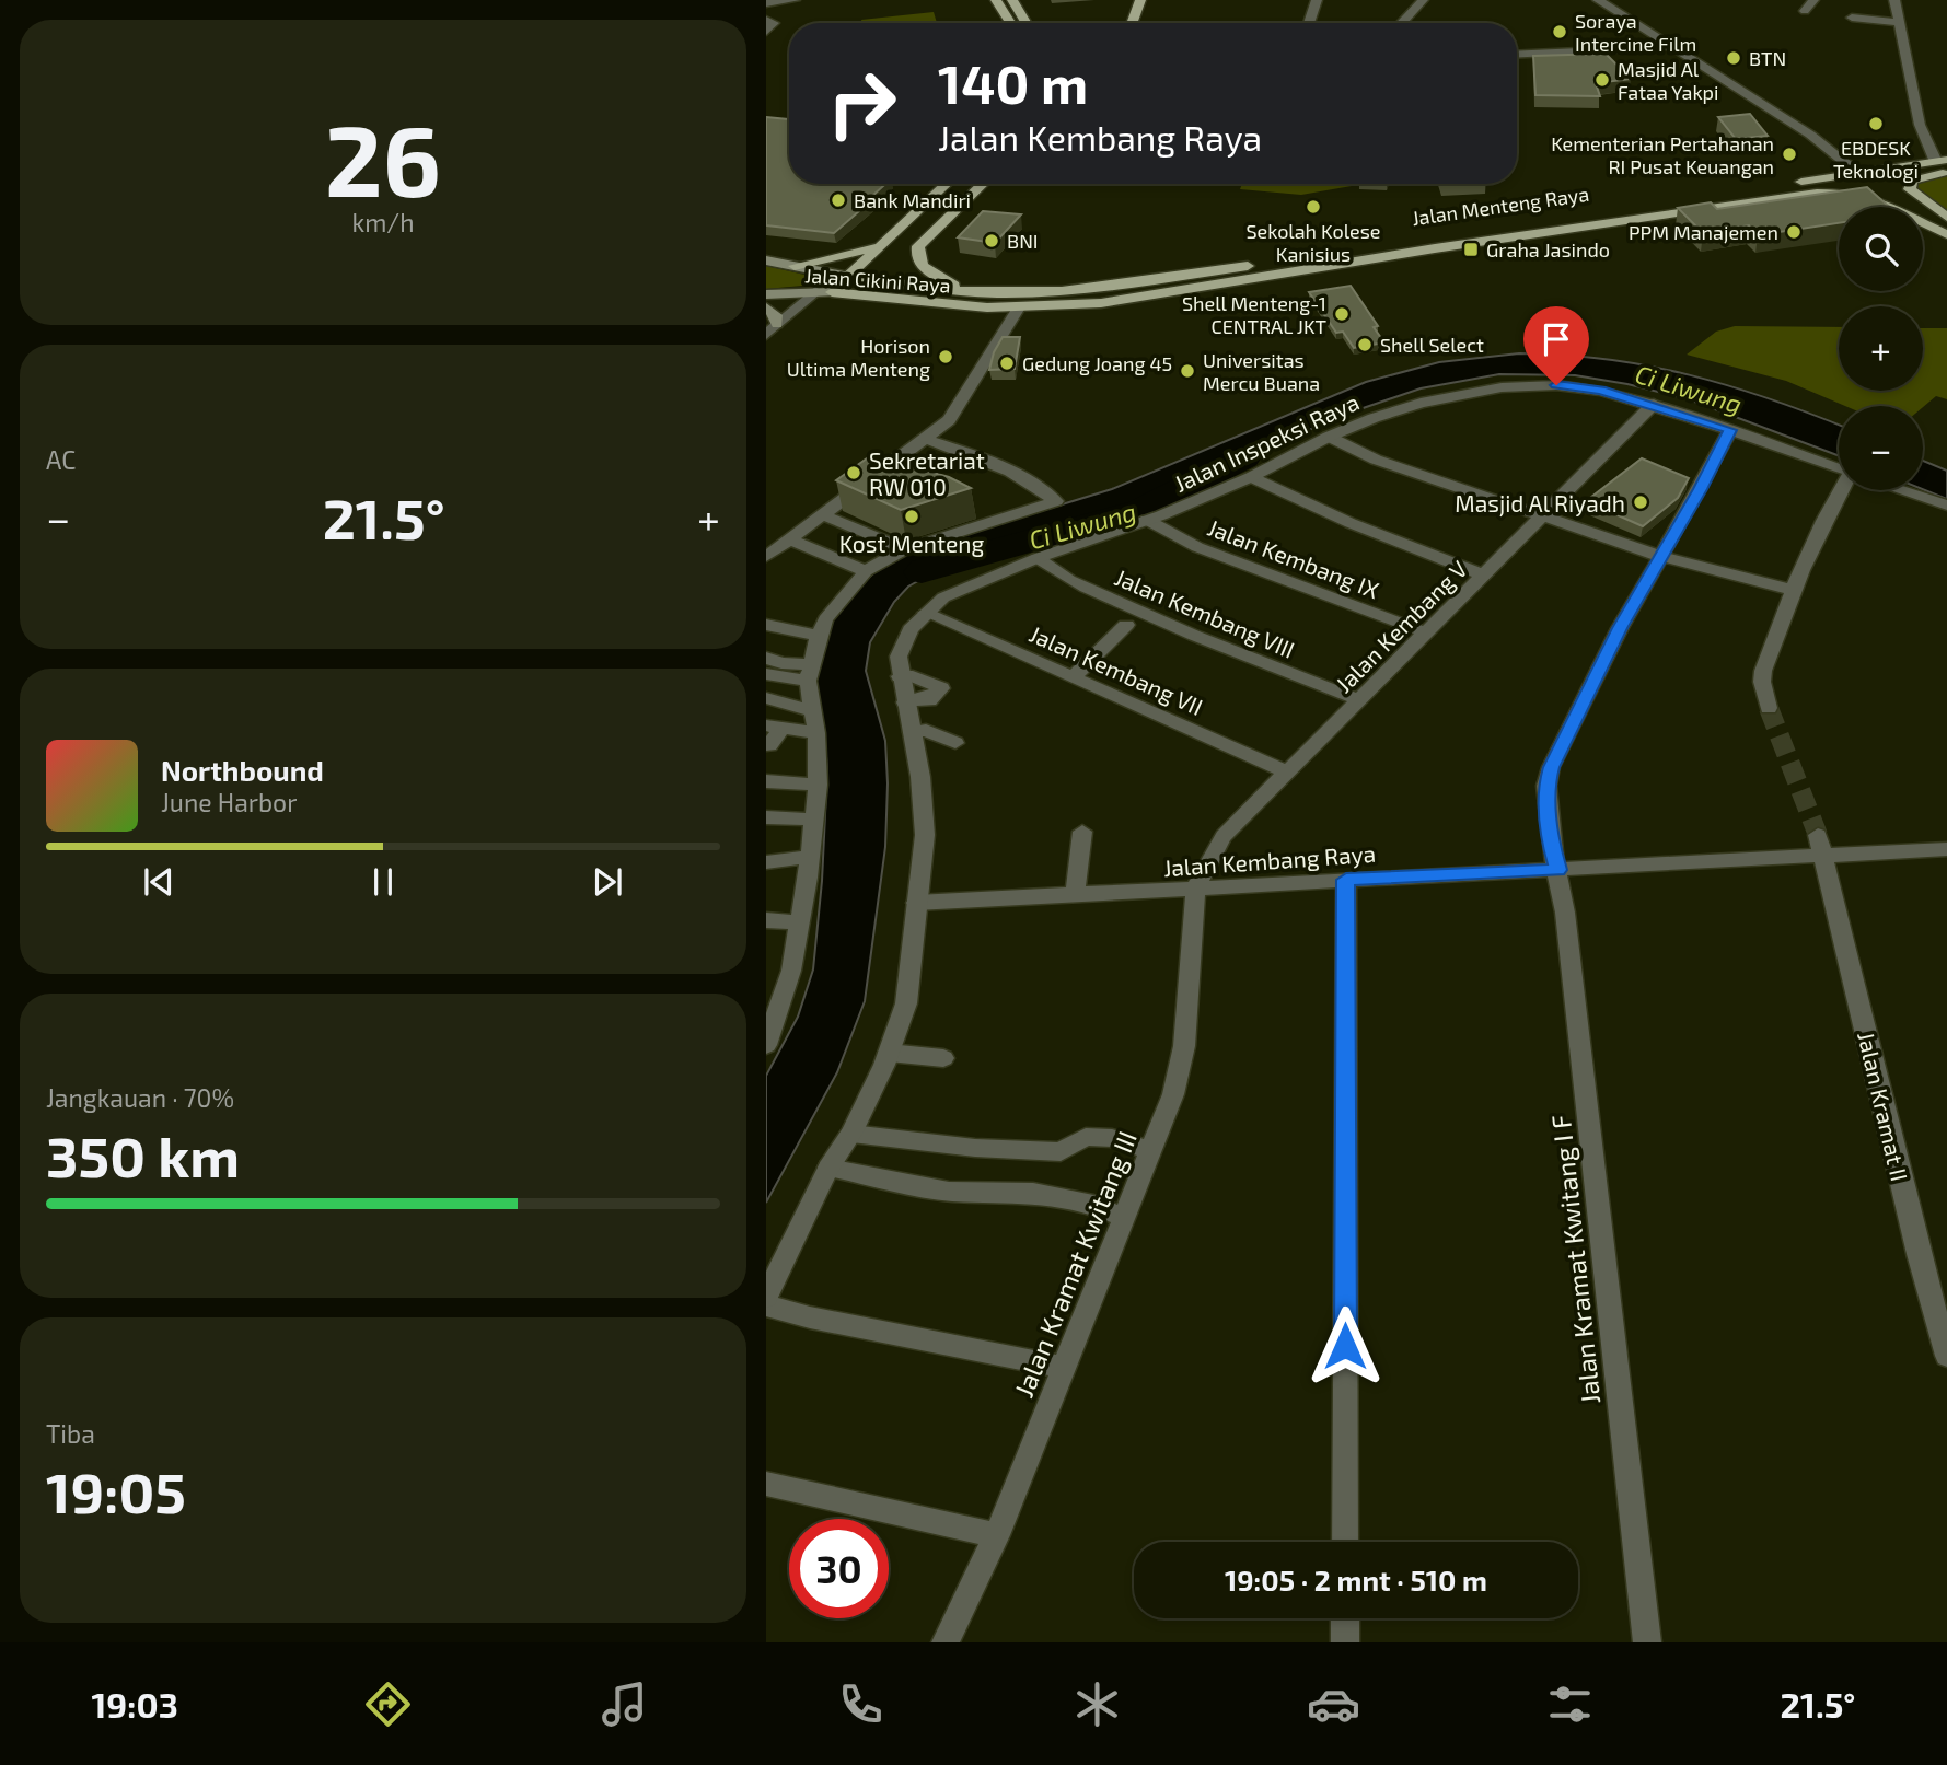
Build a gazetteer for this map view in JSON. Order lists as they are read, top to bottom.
{
  "streets": {
    "main road": ["Jalan Menteng Raya", "Jalan Cikini Raya"],
    "street": [
      "Jalan Inspeksi Raya",
      "Jalan Kembang IX",
      "Jalan Kembang VIII",
      "Jalan Kembang V",
      "Jalan Kembang VII",
      "Jalan Kembang Raya",
      "Jalan Kramat II",
      "Jalan Kramat Kwitang I F",
      "Jalan Kramat Kwitang III"
    ]
  },
  "crossings": [
    ["Jalan Menteng Raya", "Jalan Cikini Raya"],
    ["Jalan Inspeksi Raya", "Jalan Kembang IX"],
    ["Jalan Inspeksi Raya", "Jalan Kembang VIII"],
    ["Jalan Inspeksi Raya", "Jalan Kembang V"],
    ["Jalan Inspeksi Raya", "Jalan Kembang VII"],
    ["Jalan Inspeksi Raya", "Jalan Kembang Raya"],
    ["Jalan Inspeksi Raya", "Jalan Kramat Kwitang I F"],
    ["Jalan Kembang IX", "Jalan Kembang V"],
    ["Jalan Kembang VIII", "Jalan Kembang V"],
    ["Jalan Kembang V", "Jalan Kembang VII"],
    ["Jalan Kembang V", "Jalan Kembang Raya"],
    ["Jalan Kembang V", "Jalan Kramat Kwitang III"],
    ["Jalan Kembang Raya", "Jalan Kramat II"],
    ["Jalan Kembang Raya", "Jalan Kramat Kwitang I F"],
    ["Jalan Kembang Raya", "Jalan Kramat Kwitang III"]
  ],
  "water": ["Ci Liwung"],
  "places": {
    "other": [
      "Soraya Intercine Film",
      "BTN",
      "Masjid Al Fataa Yakpi",
      "EBDESK Teknologi",
      "Kementerian Pertahanan RI Pusat Keuangan",
      "Bank Mandiri",
      "Sekolah Kolese Kanisius",
      "PPM Manajemen",
      "BNI",
      "Shell Menteng-1 CENTRAL JKT",
      "Shell Select",
      "Horison Ultima Menteng",
      "Gedung Joang 45",
      "Universitas Mercu Buana",
      "Sekretariat RW 010",
      "Masjid Al Riyadh",
      "Kost Menteng"
    ],
    "transit": ["Graha Jasindo"]
  },
  "page": {
    "tile": [
      ["26", "km/h"],
      "AC",
      ["Jangkauan · 70%", "350 km"],
      ["Tiba", "19:05"]
    ],
    "turn": ["140 m", "Jalan Kembang Raya"],
    "map_buttons": ["+", "−"],
    "heat": ["−", "21.5°", "+"],
    "song": ["Northbound", "June Harbor"],
    "limit": "30",
    "trip": "19:05 · 2 mnt · 510 m",
    "tabs": ["19:03", "21.5°"]
  }
}
